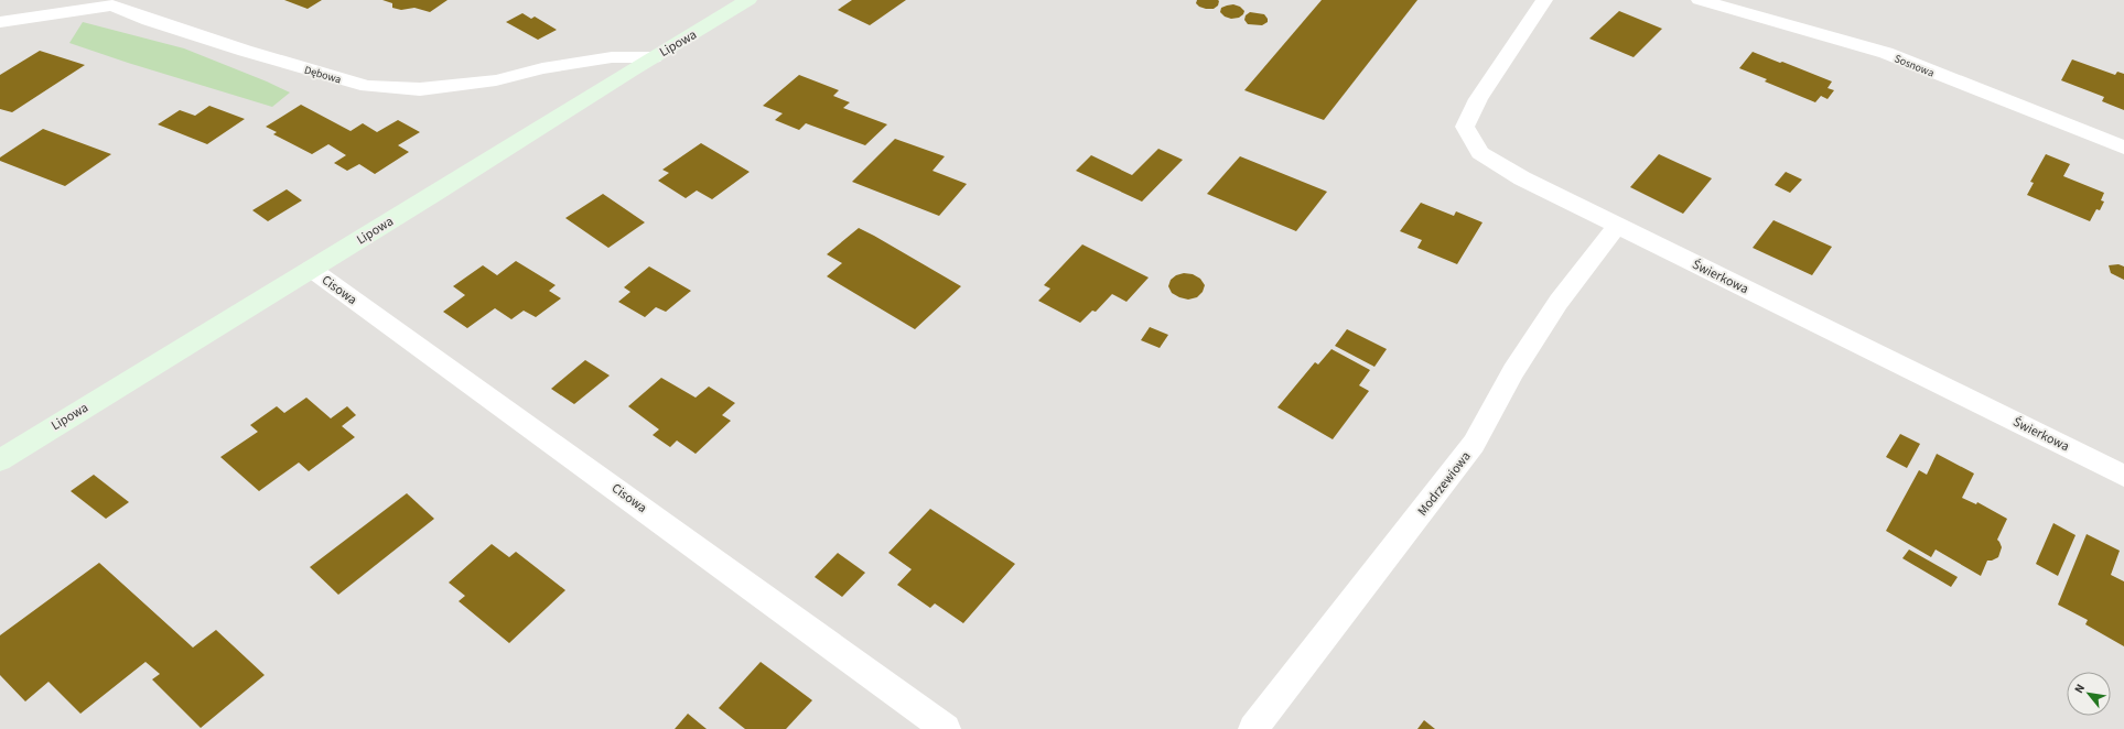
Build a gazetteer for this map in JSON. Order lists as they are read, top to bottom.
{
  "streets": {
    "street": [
      "Lipowa",
      "Sosnowa",
      "Dębowa",
      "Świerkowa",
      "Cisowa",
      "Modrzewiowa"
    ]
  },
  "crossings": [
    ["Lipowa", "Dębowa"],
    ["Lipowa", "Cisowa"],
    ["Świerkowa", "Modrzewiowa"]
  ],
  "north": "top left"
}
